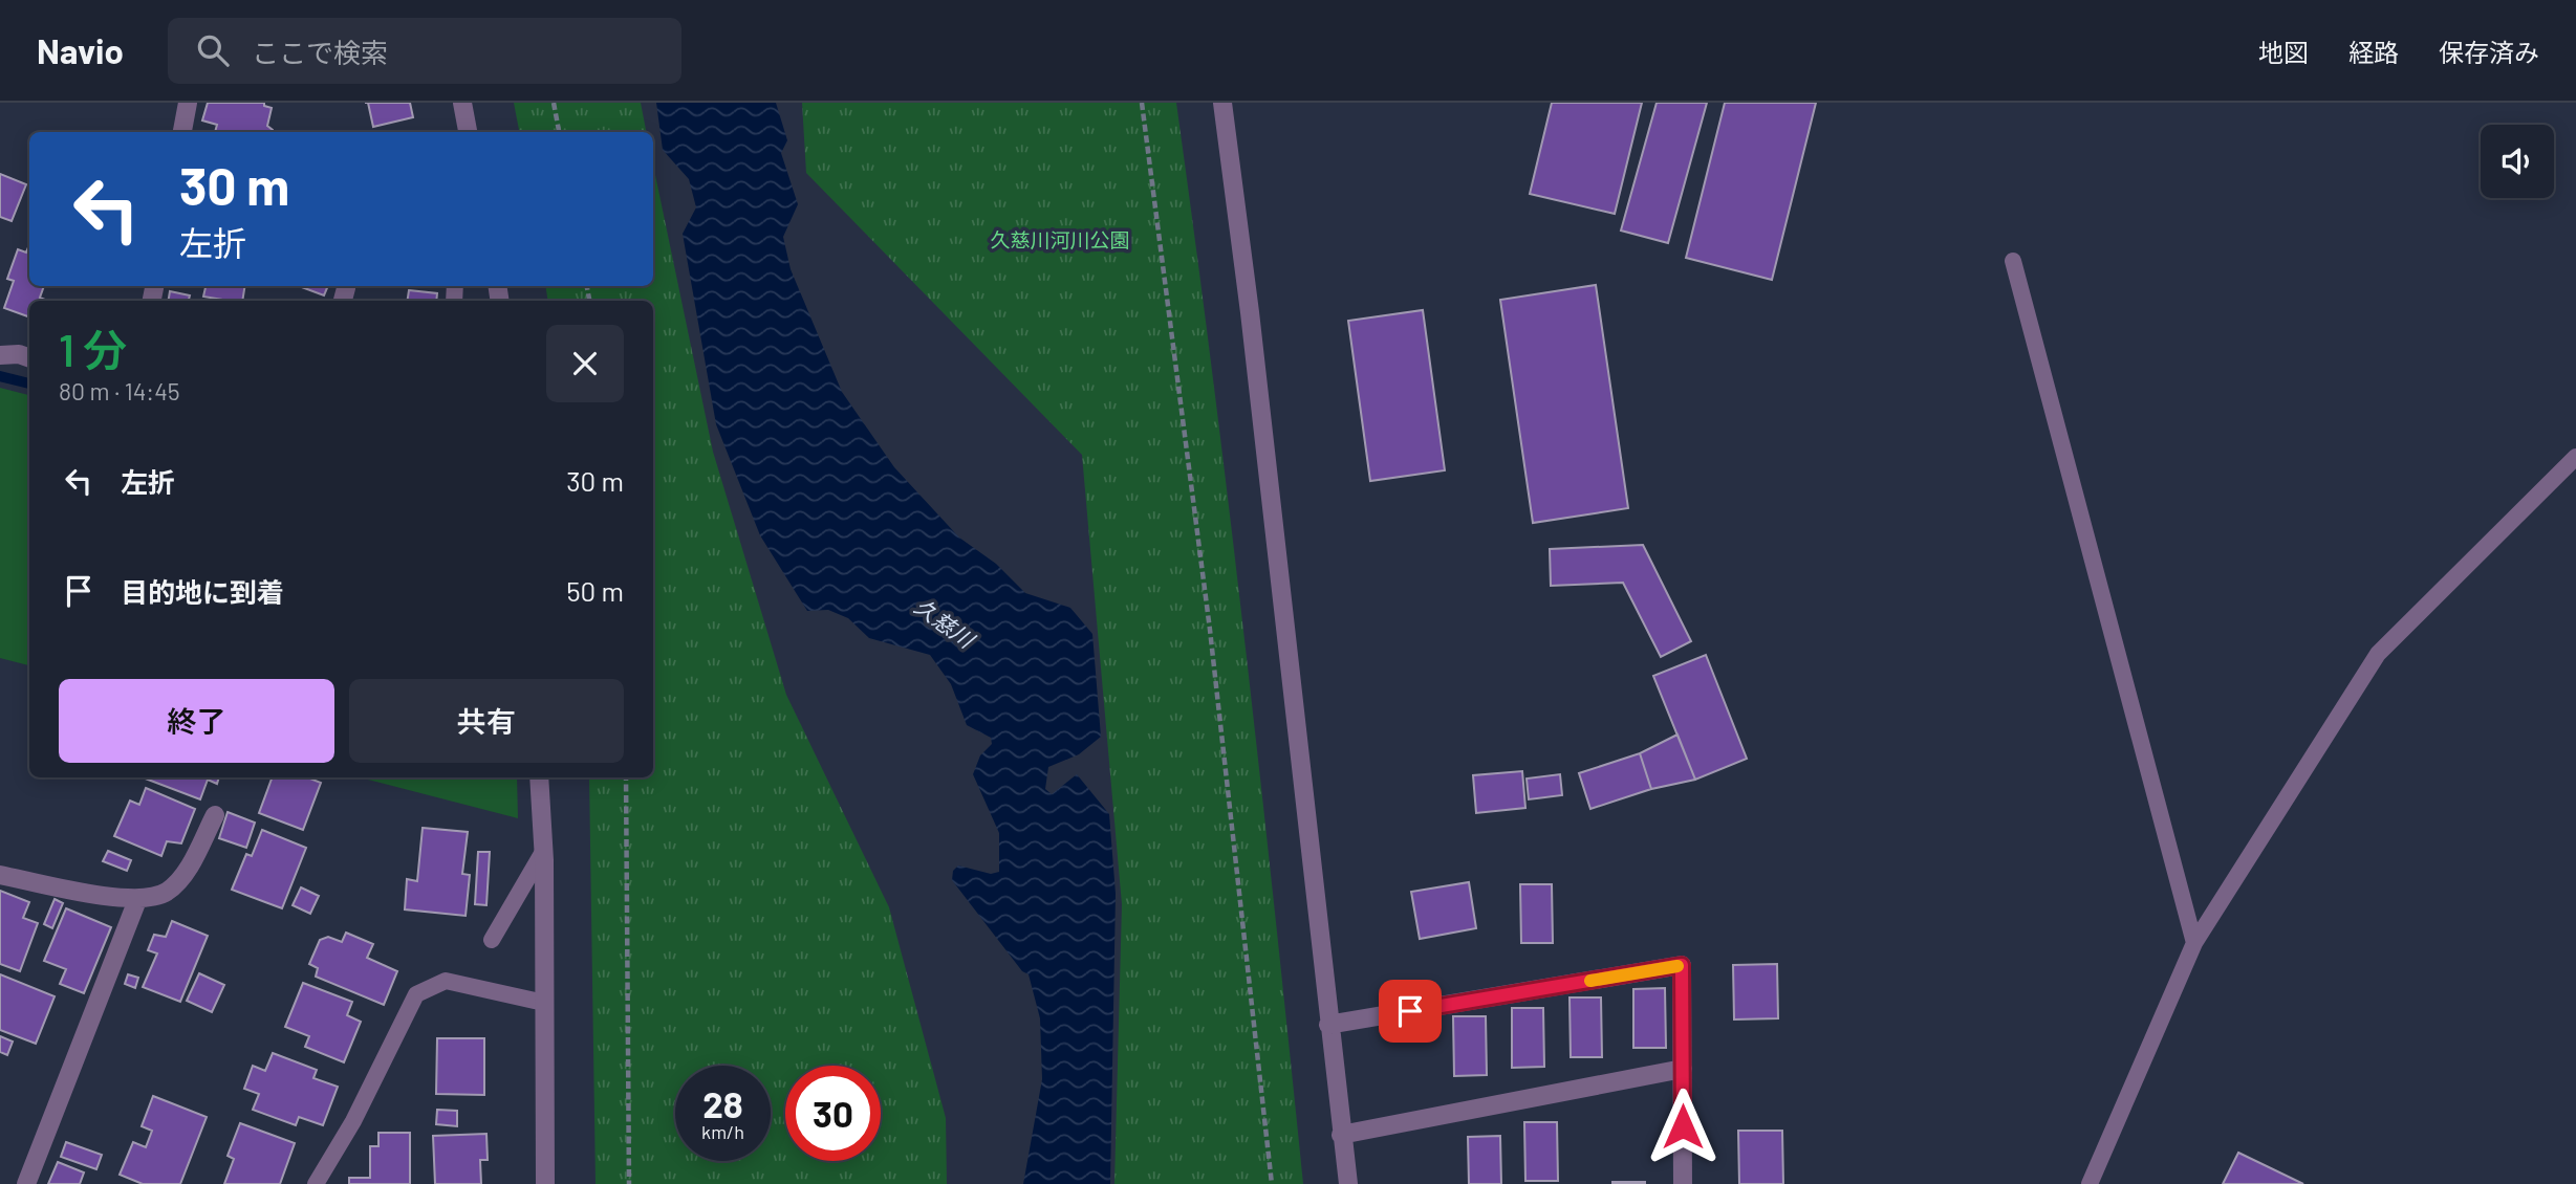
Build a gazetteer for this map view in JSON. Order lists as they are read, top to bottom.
{
  "water": ["久慈川"],
  "parks": ["久慈川河川公園"],
  "page": {
    "header": "Navio",
    "search": "ここで検索",
    "nav": ["地図", "経路", "保存済み"],
    "turn": ["30 m", "左折"],
    "heading": ["1 分", "80 m · 14:45"],
    "list": [
      {
        "name": "左折",
        "value": "30 m"
      },
      {
        "name": "目的地に到着",
        "value": "50 m"
      }
    ],
    "buttons": ["終了", "共有"],
    "speed": "28 km/h",
    "limit": "30"
  }
}
